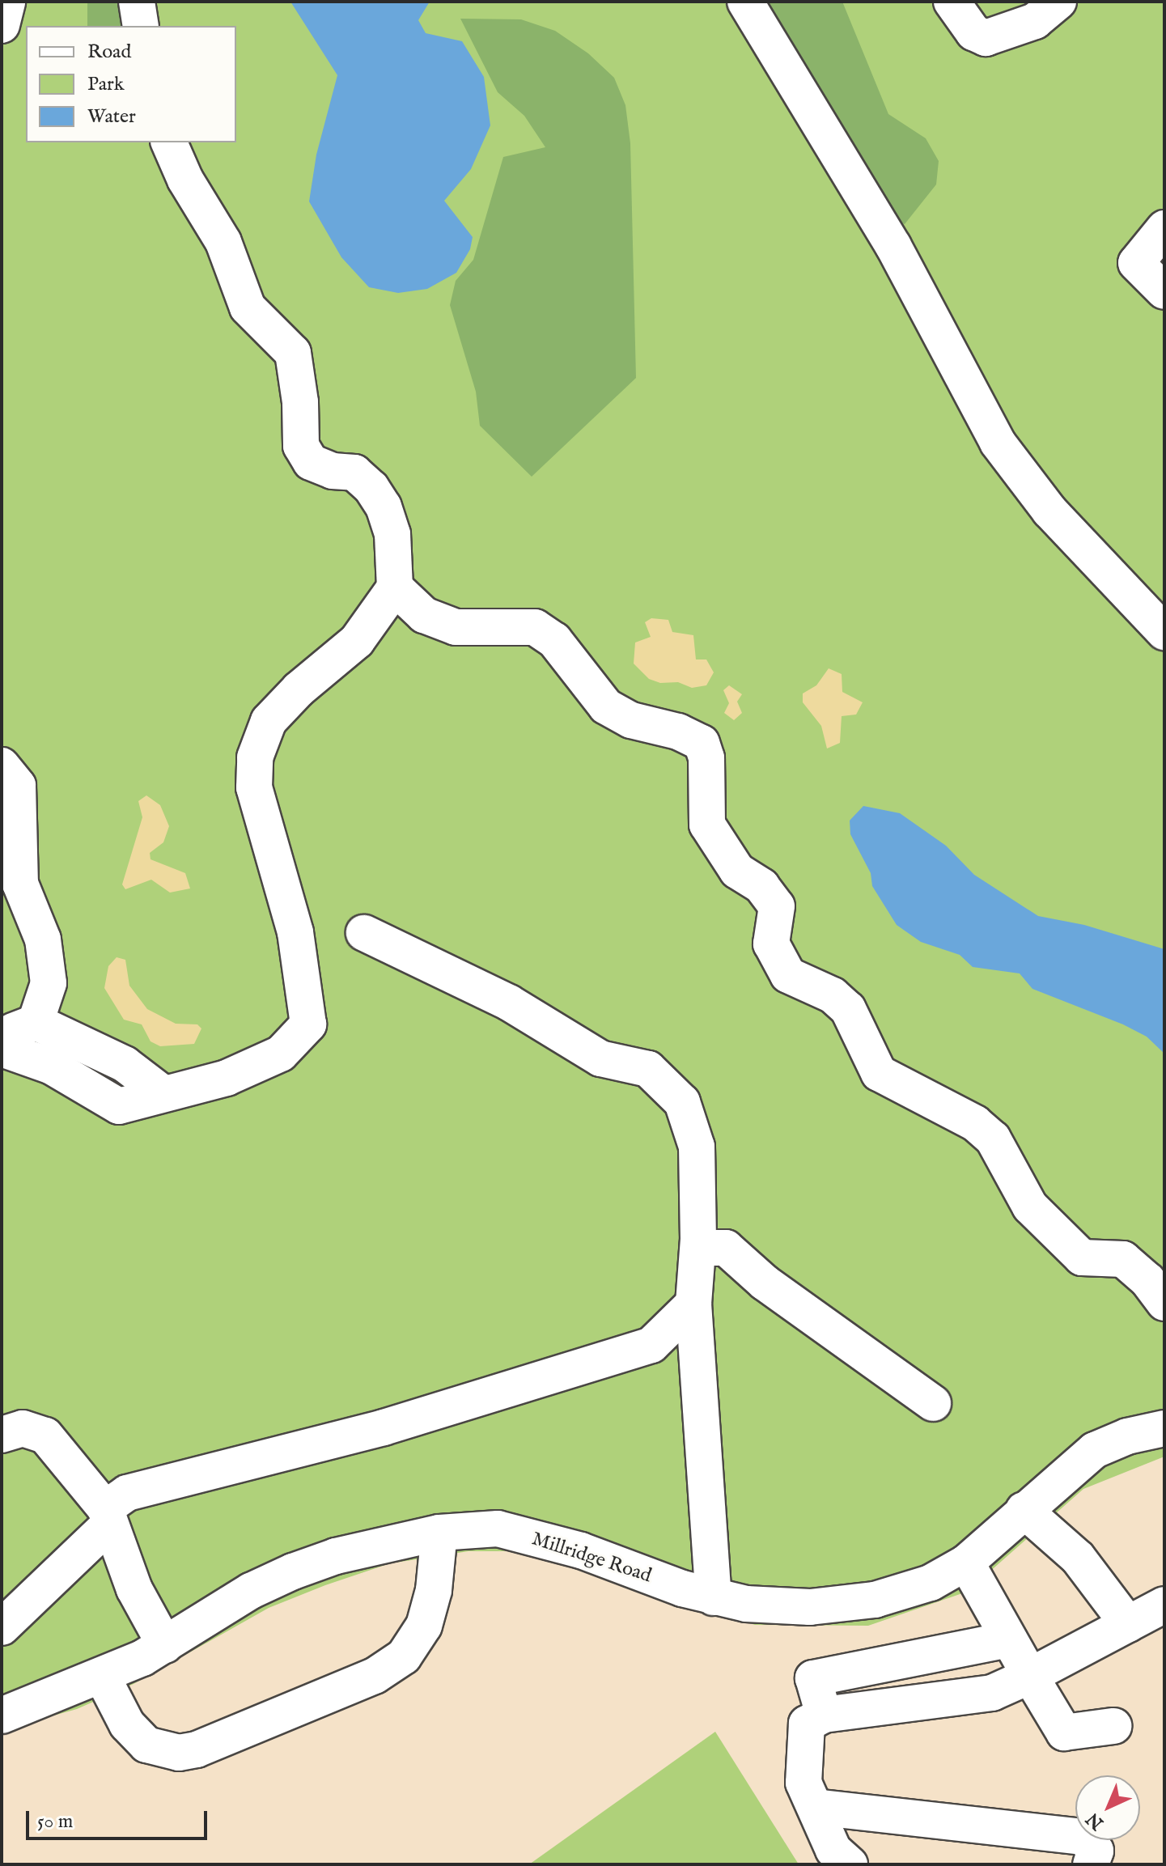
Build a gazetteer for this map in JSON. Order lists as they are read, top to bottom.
{
  "streets": {
    "street": ["Millridge Road"]
  },
  "legend": ["Road", "Park", "Water"],
  "scale_bar": "50 m",
  "north": "bottom left"
}
